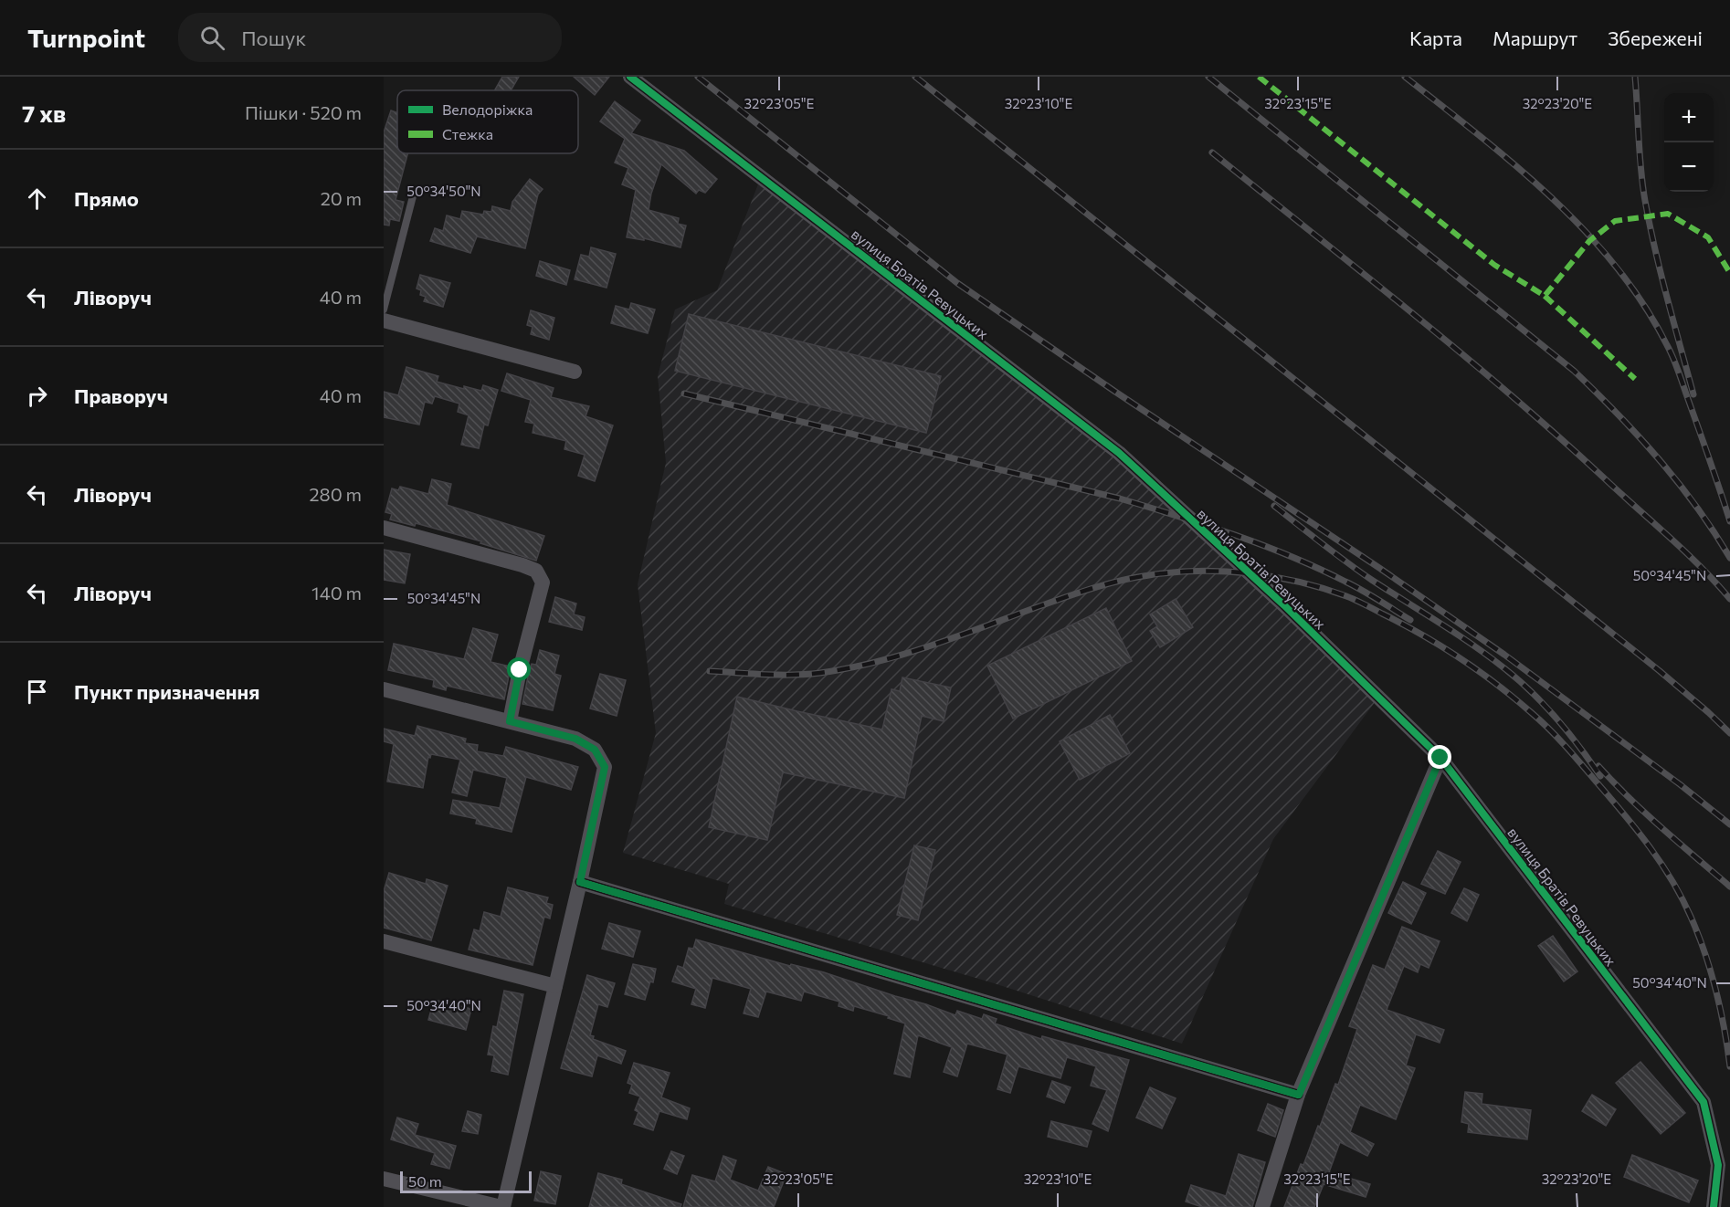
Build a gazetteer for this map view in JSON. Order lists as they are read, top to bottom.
{
  "streets": {
    "street": ["вулиця Братів Ревуцьких"]
  },
  "legend": ["Велодоріжка", "Стежка"],
  "scale_bar": "50 m",
  "page": {
    "header": "Turnpoint",
    "search": "Пошук",
    "nav": ["Карта", "Маршрут", "Збережені"],
    "heading": ["7 хв", "Пішки · 520 m"],
    "map_buttons": ["+", "−"],
    "list": [
      ["Прямо", "20 m"],
      ["Ліворуч", "40 m"],
      ["Праворуч", "40 m"],
      ["Ліворуч", "280 m"],
      ["Ліворуч", "140 m"],
      "Пункт призначення"
    ],
    "scale": "50 m"
  },
  "coordinates": [
    "32°23'05\"E",
    "32°23'10\"E",
    "32°23'15\"E",
    "32°23'20\"E",
    "50°34'50\"N",
    "50°34'45\"N",
    "50°34'40\"N"
  ]
}
